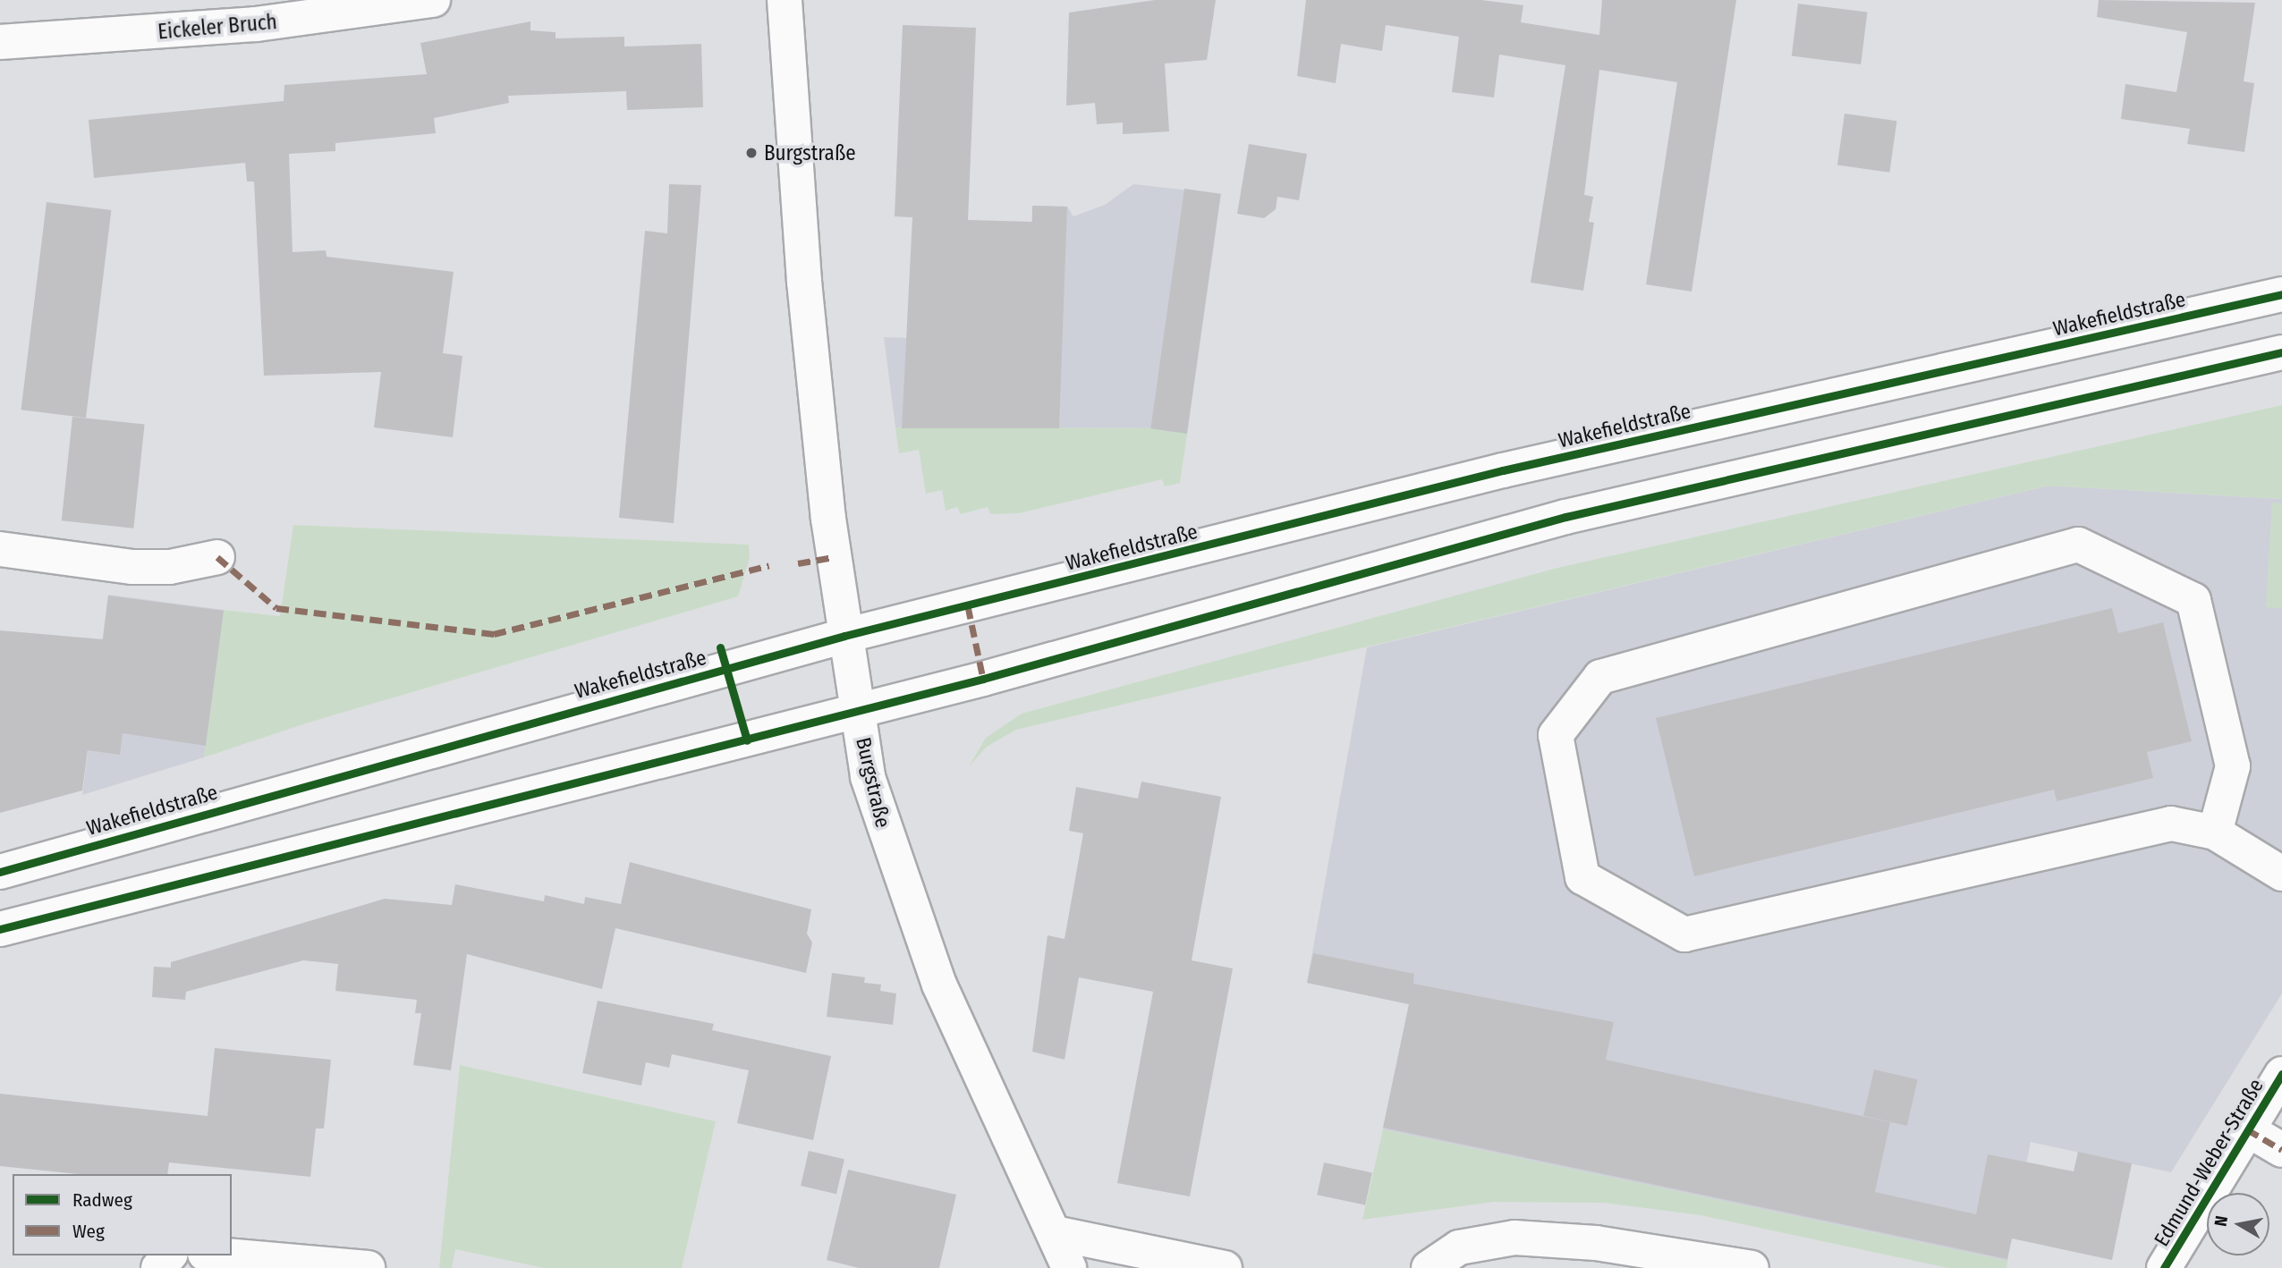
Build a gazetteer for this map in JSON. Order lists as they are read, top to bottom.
{
  "streets": {
    "main road": [
      "Eickeler Bruch",
      "Wakefieldstraße",
      "Burgstraße",
      "Edmund-Weber-Straße"
    ]
  },
  "crossings": [
    ["Wakefieldstraße", "Burgstraße"]
  ],
  "places": ["Burgstraße"],
  "legend": ["Radweg", "Weg"],
  "north": "left"
}
